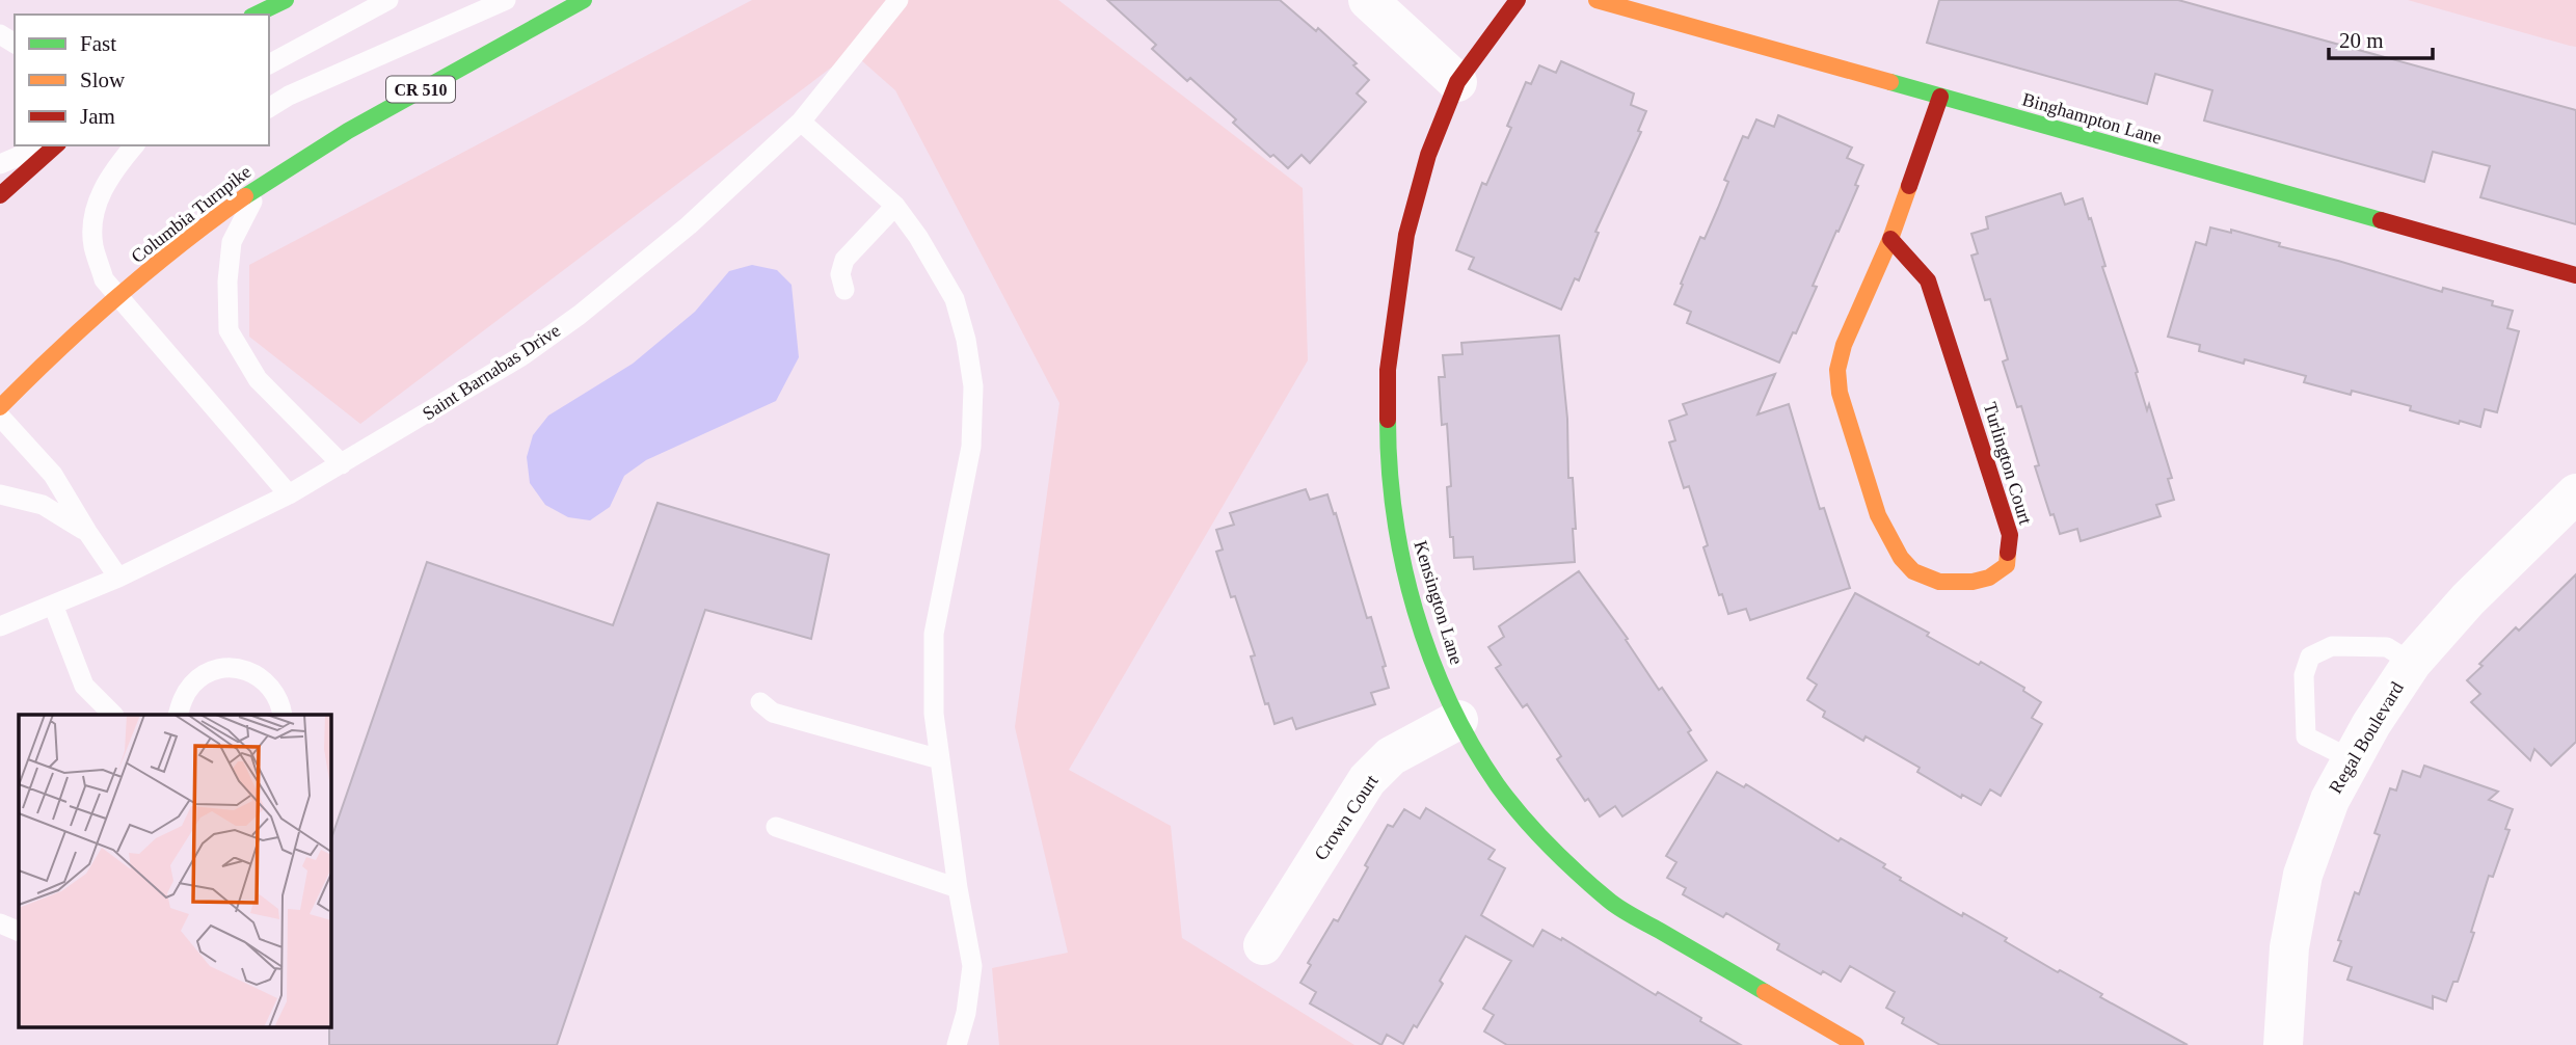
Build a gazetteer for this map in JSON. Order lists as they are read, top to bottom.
{
  "streets": {
    "street": [
      "CR 510",
      "Binghampton Lane",
      "Columbia Turnpike",
      "Turlington Court",
      "Kensington Lane",
      "Regal Boulevard",
      "Crown Court"
    ],
    "lane": ["Saint Barnabas Drive"]
  },
  "crossings": [
    ["Binghampton Lane", "Turlington Court"],
    ["Kensington Lane", "Crown Court"]
  ],
  "legend": ["Fast", "Slow", "Jam"],
  "scale_bar": "20 m"
}
